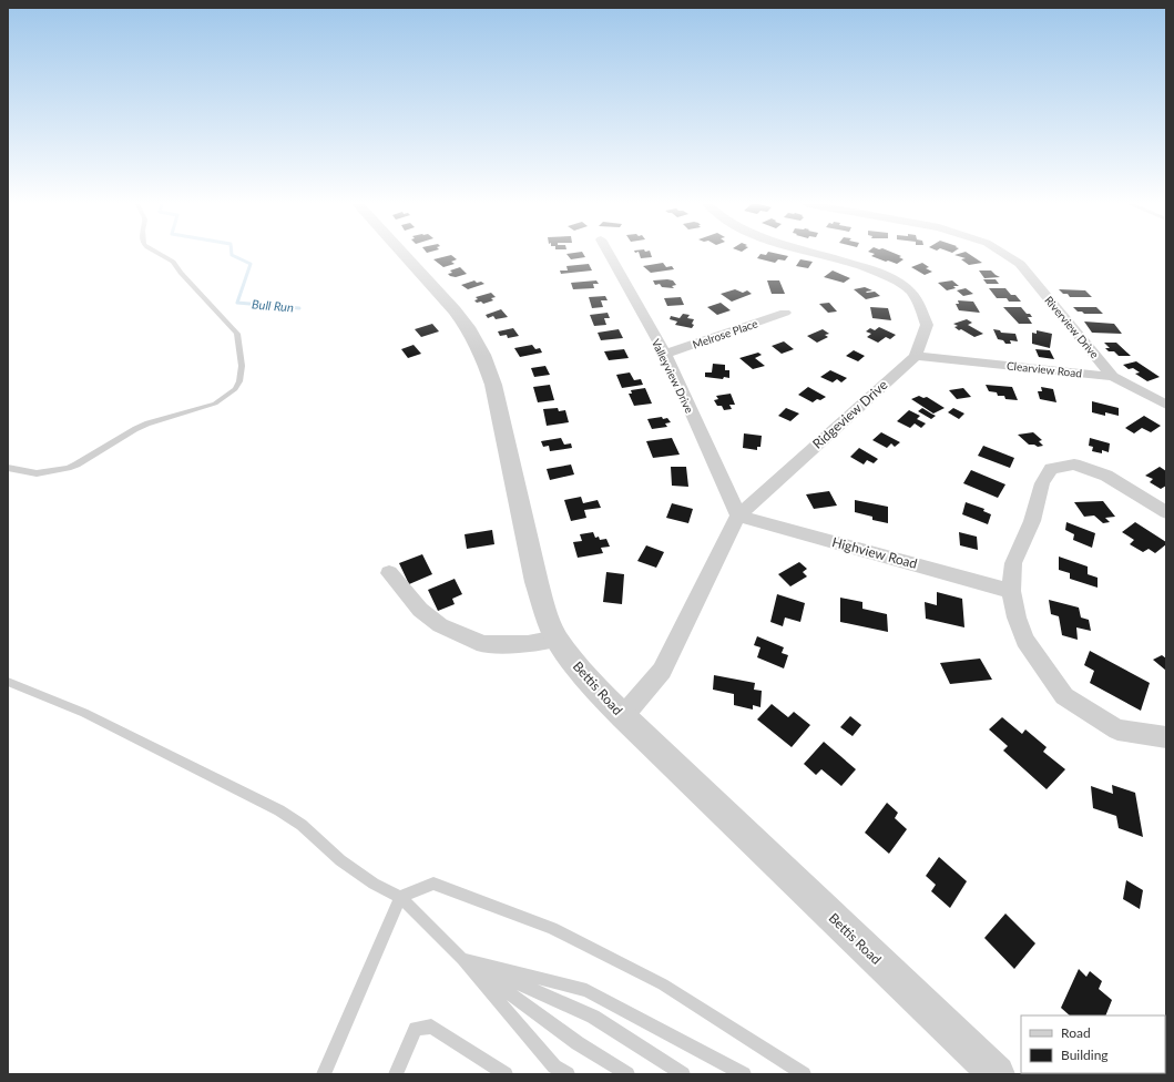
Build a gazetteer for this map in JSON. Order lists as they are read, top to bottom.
{
  "streets": {
    "street": [
      "Riverview Drive",
      "Melrose Place",
      "Clearview Road",
      "Valleyview Drive",
      "Ridgeview Drive",
      "Highview Road",
      "Bettis Road"
    ]
  },
  "crossings": [
    ["Riverview Drive", "Clearview Road"],
    ["Melrose Place", "Valleyview Drive"],
    ["Clearview Road", "Ridgeview Drive"],
    ["Valleyview Drive", "Ridgeview Drive"],
    ["Valleyview Drive", "Highview Road"],
    ["Ridgeview Drive", "Highview Road"],
    ["Ridgeview Drive", "Bettis Road"]
  ],
  "water": ["Bull Run"],
  "legend": ["Road", "Building"]
}
